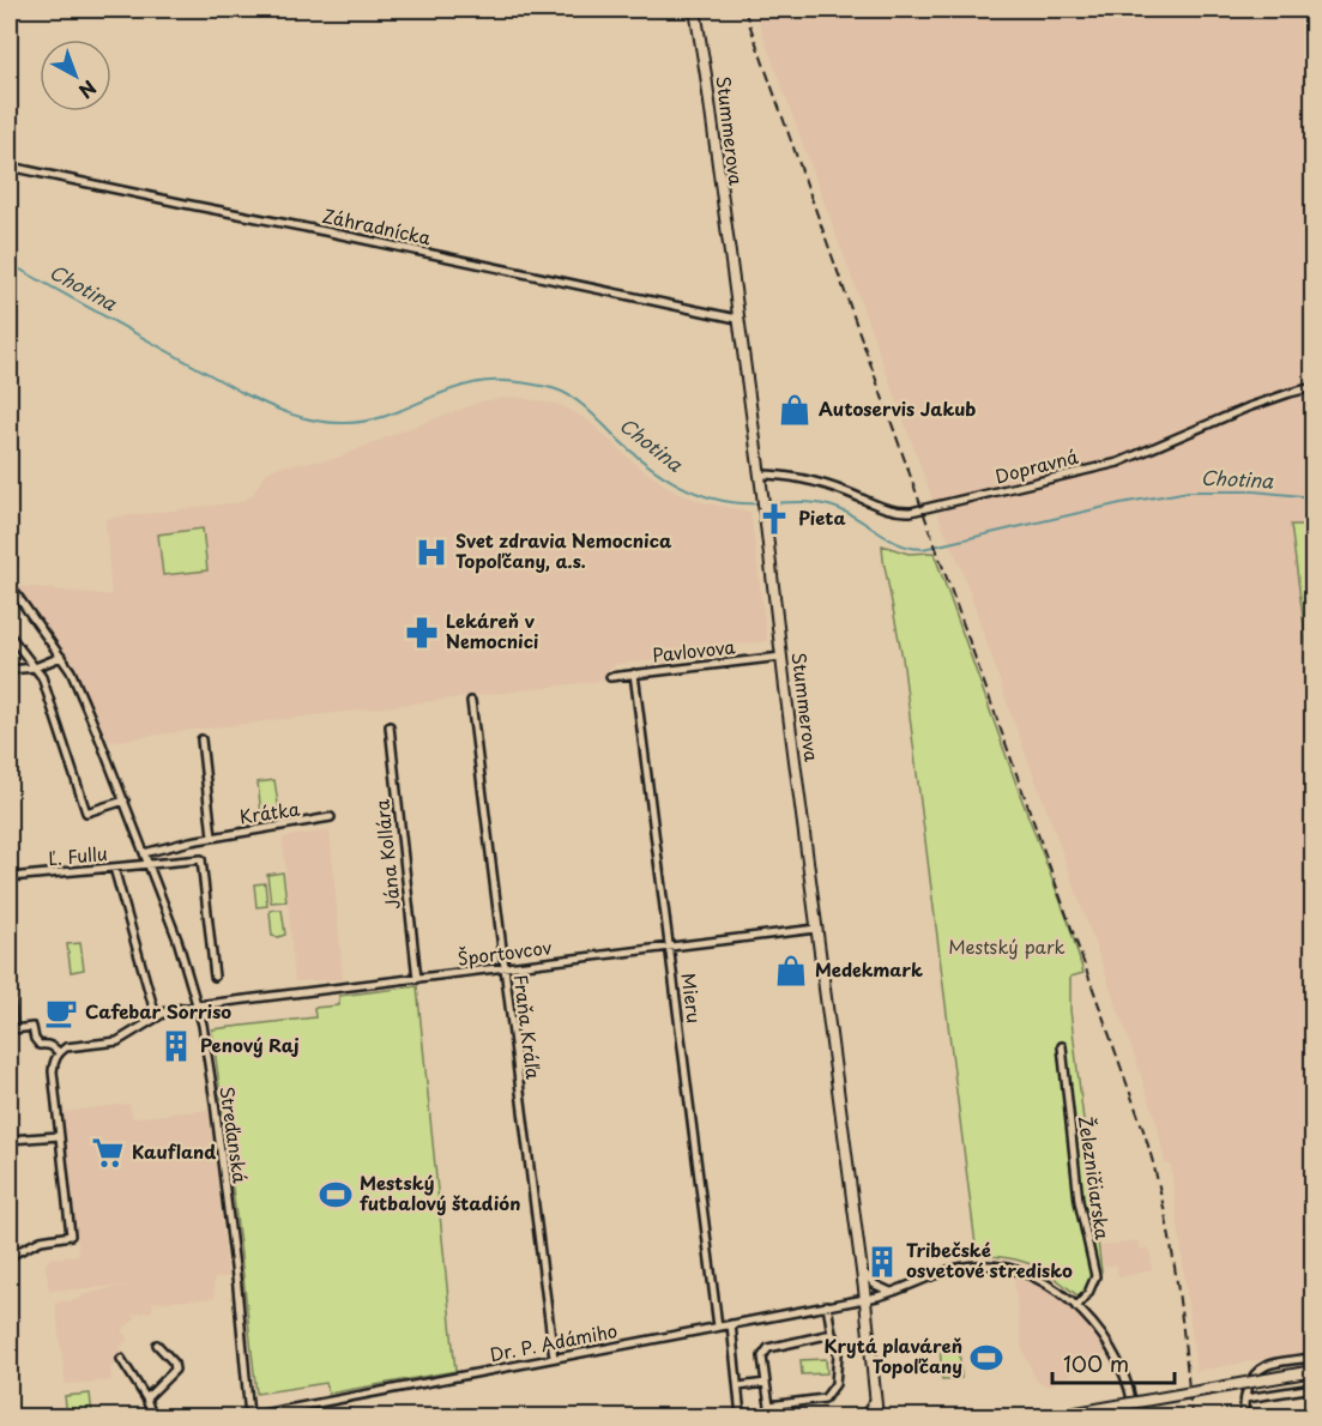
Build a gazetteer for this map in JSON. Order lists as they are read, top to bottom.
{
  "streets": {
    "street": [
      "Stummerova",
      "Záhradnícka",
      "Dopravná",
      "Pavlovova",
      "Krátka",
      "Jána Kollára",
      "Ľ. Fullu",
      "Športovcov",
      "Mieru",
      "Fraňa Kráľa",
      "Streďanská",
      "Železničiarska",
      "Dr. P. Adámiho"
    ]
  },
  "crossings": [
    ["Stummerova", "Záhradnícka"],
    ["Stummerova", "Dopravná"],
    ["Stummerova", "Pavlovova"],
    ["Stummerova", "Športovcov"],
    ["Stummerova", "Dr. P. Adámiho"],
    ["Pavlovova", "Mieru"],
    ["Krátka", "Streďanská"],
    ["Jána Kollára", "Športovcov"],
    ["Ľ. Fullu", "Streďanská"],
    ["Športovcov", "Mieru"],
    ["Športovcov", "Fraňa Kráľa"],
    ["Športovcov", "Streďanská"],
    ["Mieru", "Dr. P. Adámiho"],
    ["Fraňa Kráľa", "Dr. P. Adámiho"],
    ["Streďanská", "Dr. P. Adámiho"],
    ["Železničiarska", "Dr. P. Adámiho"]
  ],
  "water": ["Chotina"],
  "parks": ["Mestský park"],
  "places": {
    "shop": ["Autoservis Jakub", "Medekmark"],
    "church": ["Pieta"],
    "hospital": ["Svet zdravia Nemocnica Topoľčany, a.s."],
    "pharmacy": ["Lekáreň v Nemocnici"],
    "cafe": ["Cafebar Sorriso"],
    "building": ["Penový Raj", "Tribečské osvetové stredisko"],
    "supermarket": ["Kaufland"],
    "sports": ["Mestský futbalový štadión", "Krytá plaváreň Topoľčany"]
  },
  "scale_bar": "100 m",
  "north": "bottom right"
}
